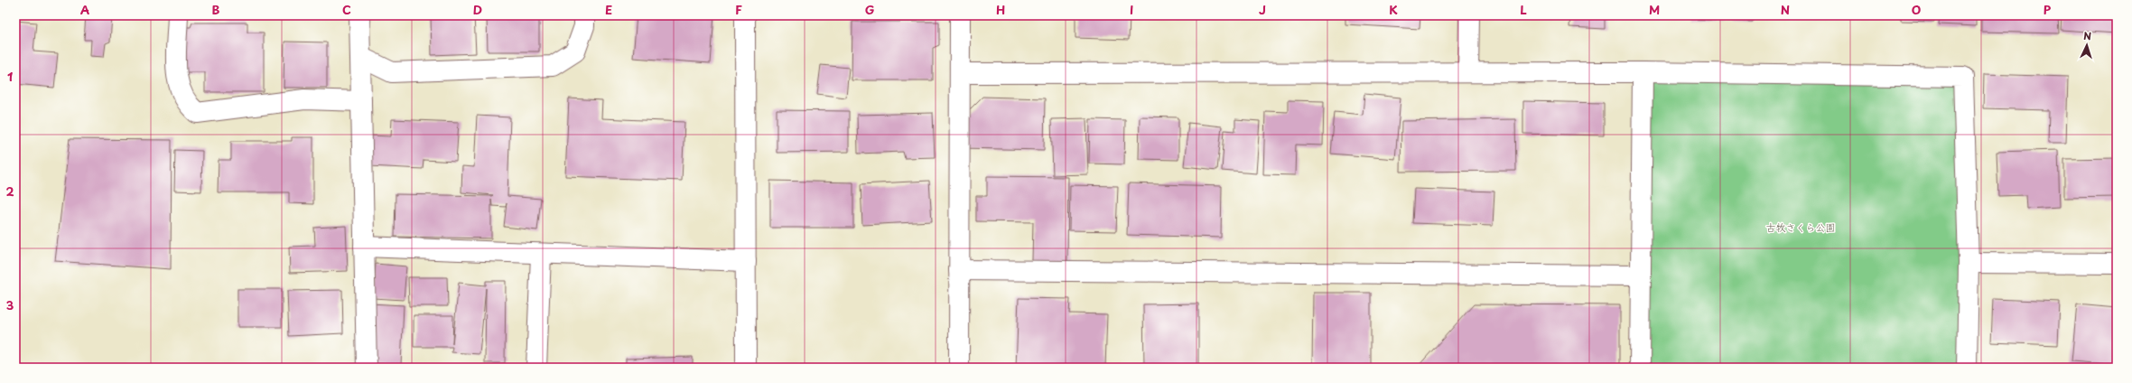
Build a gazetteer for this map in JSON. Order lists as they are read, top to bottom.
{
  "parks": ["古牧さくら公園"],
  "north": "top",
  "grid": {
    "columns": [
      "A",
      "B",
      "C",
      "D",
      "E",
      "F",
      "G",
      "H",
      "I",
      "J",
      "K",
      "L",
      "M",
      "N",
      "O",
      "P"
    ],
    "rows": ["1", "2", "3"]
  }
}
